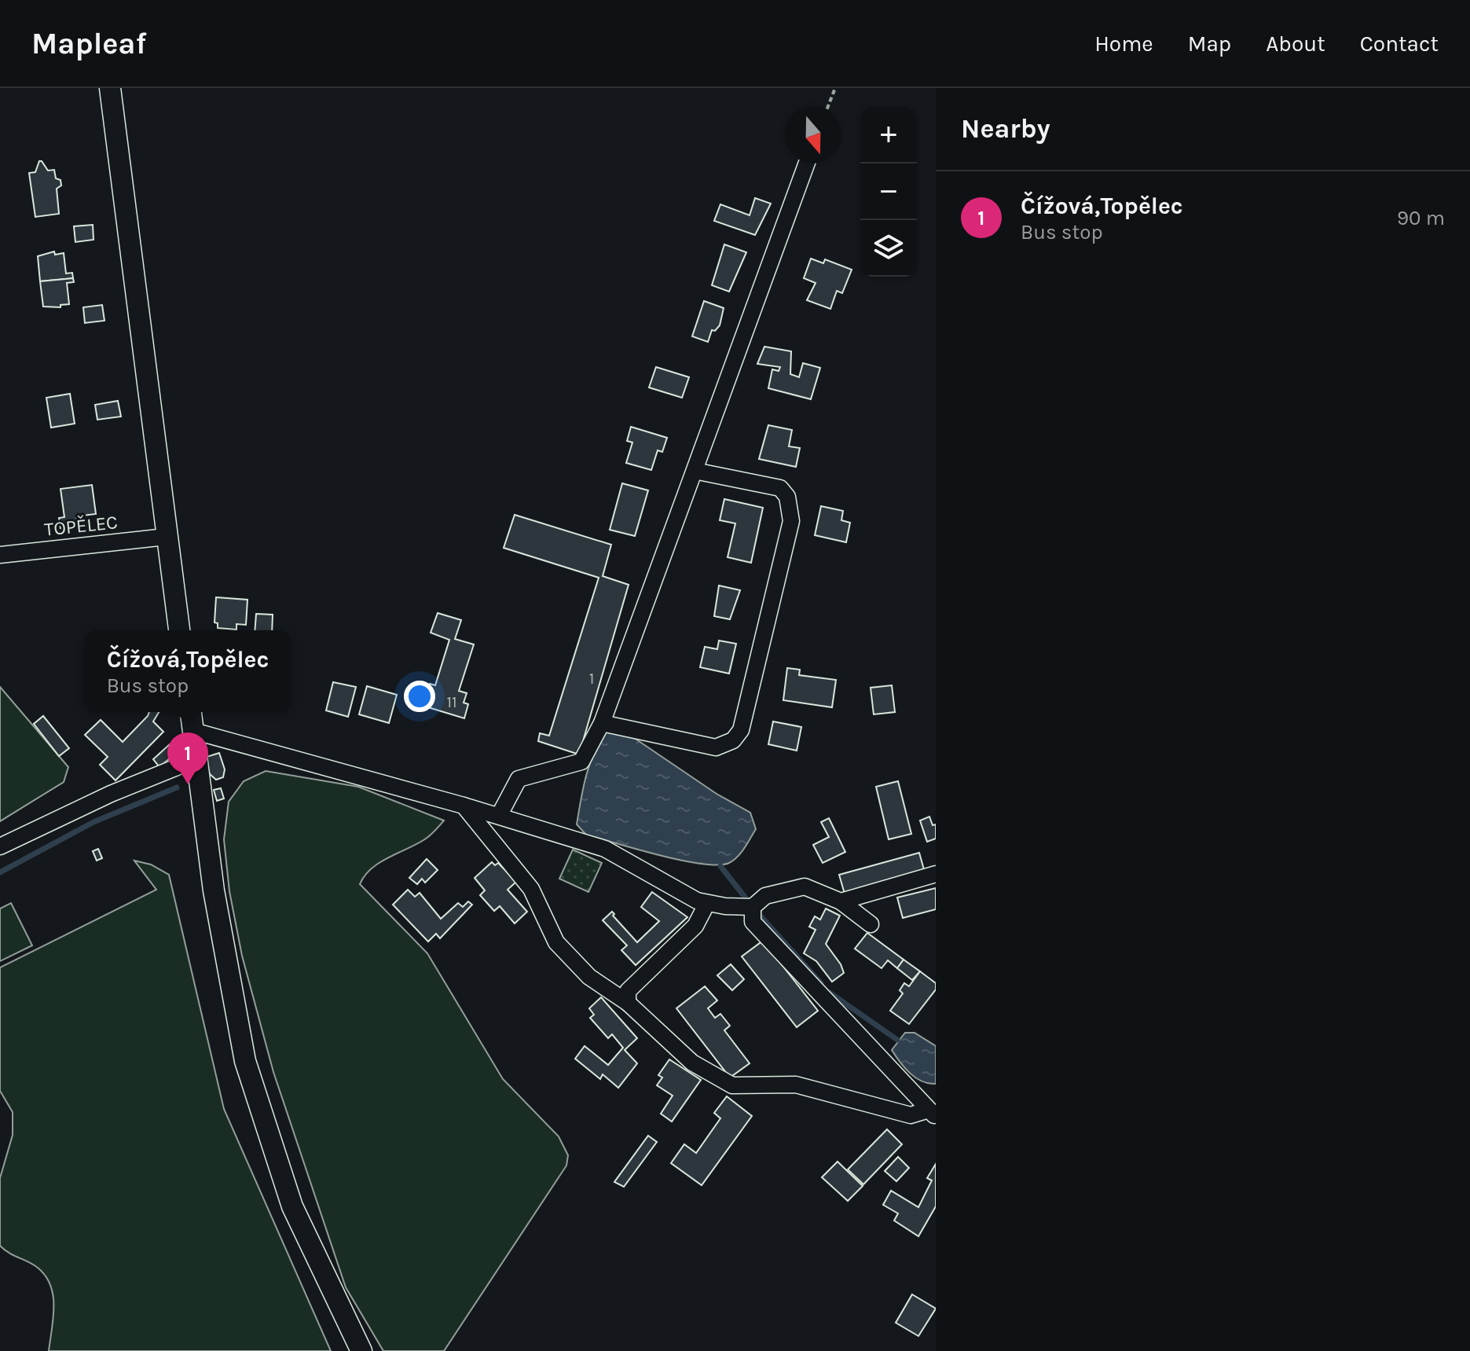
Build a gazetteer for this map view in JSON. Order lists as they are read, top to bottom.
{
  "streets": {
    "street": ["TOPĚLEC"]
  },
  "house_numbers": ["1", "11"],
  "north": "bottom",
  "page": {
    "header": "Mapleaf",
    "nav": [
      "Home",
      "Map",
      "About",
      "Contact"
    ],
    "heading": "Nearby",
    "map_buttons": ["+", "−"],
    "list": [
      {
        "mark": "1",
        "name": "Čížová,Topělec",
        "note": "Bus stop",
        "value": "90 m"
      }
    ],
    "popup": ["Čížová,Topělec", "Bus stop"],
    "pins": "1"
  }
}
